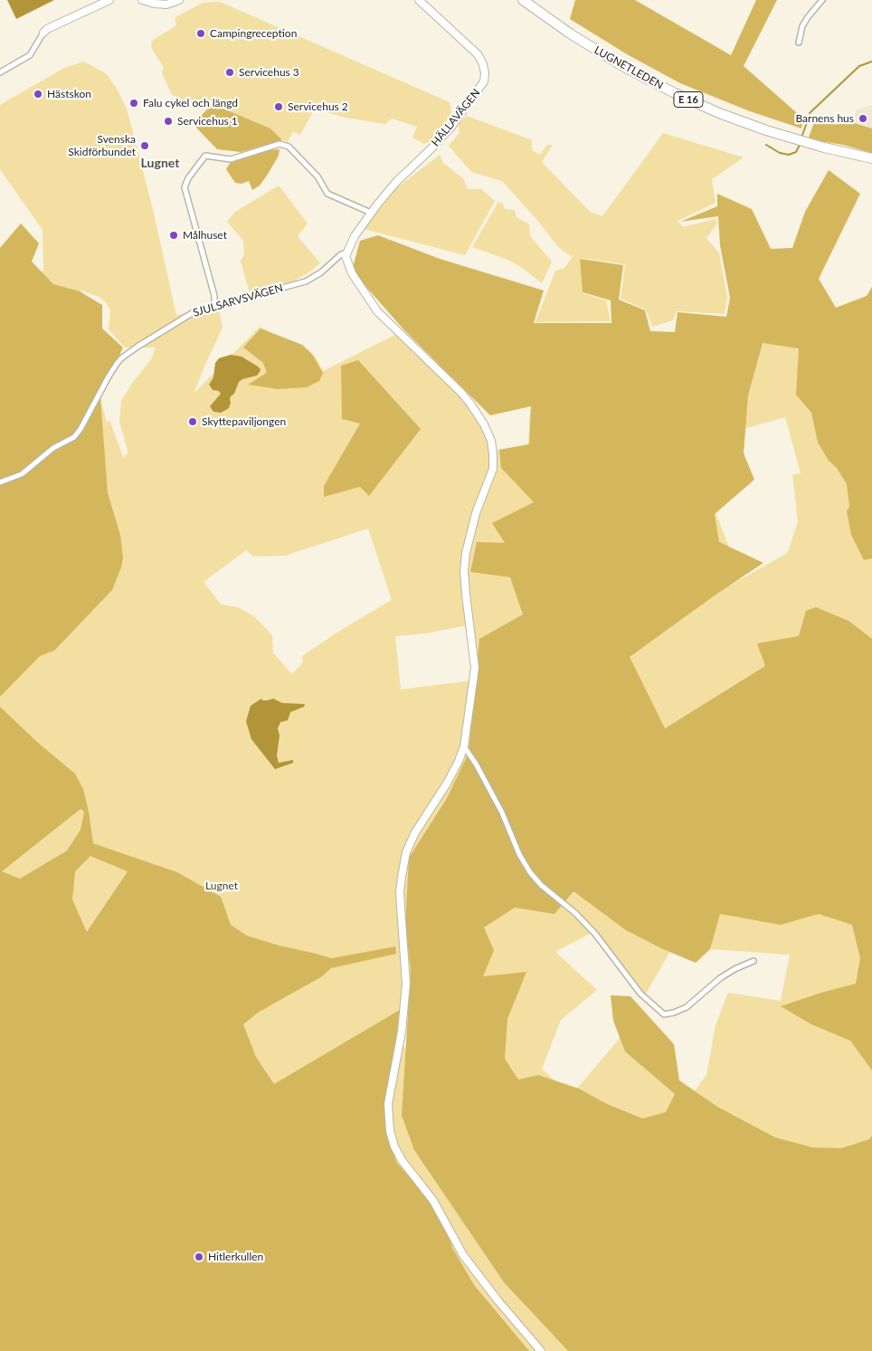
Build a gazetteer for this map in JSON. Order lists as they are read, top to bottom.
{
  "streets": {
    "highway": ["LUGNETLEDEN", "E 16"],
    "street": ["HÄLLAVÄGEN", "SJULSARVSVÄGEN"]
  },
  "crossings": [
    ["HÄLLAVÄGEN", "SJULSARVSVÄGEN"]
  ],
  "districts": ["Lugnet"],
  "parks": ["Lugnet"],
  "places": [
    "Campingreception",
    "Servicehus 3",
    "Hästskon",
    "Falu cykel och längd",
    "Servicehus 2",
    "Barnens hus",
    "Servicehus 1",
    "Svenska Skidförbundet",
    "Målhuset",
    "Skyttepaviljongen",
    "Hitlerkullen"
  ]
}
